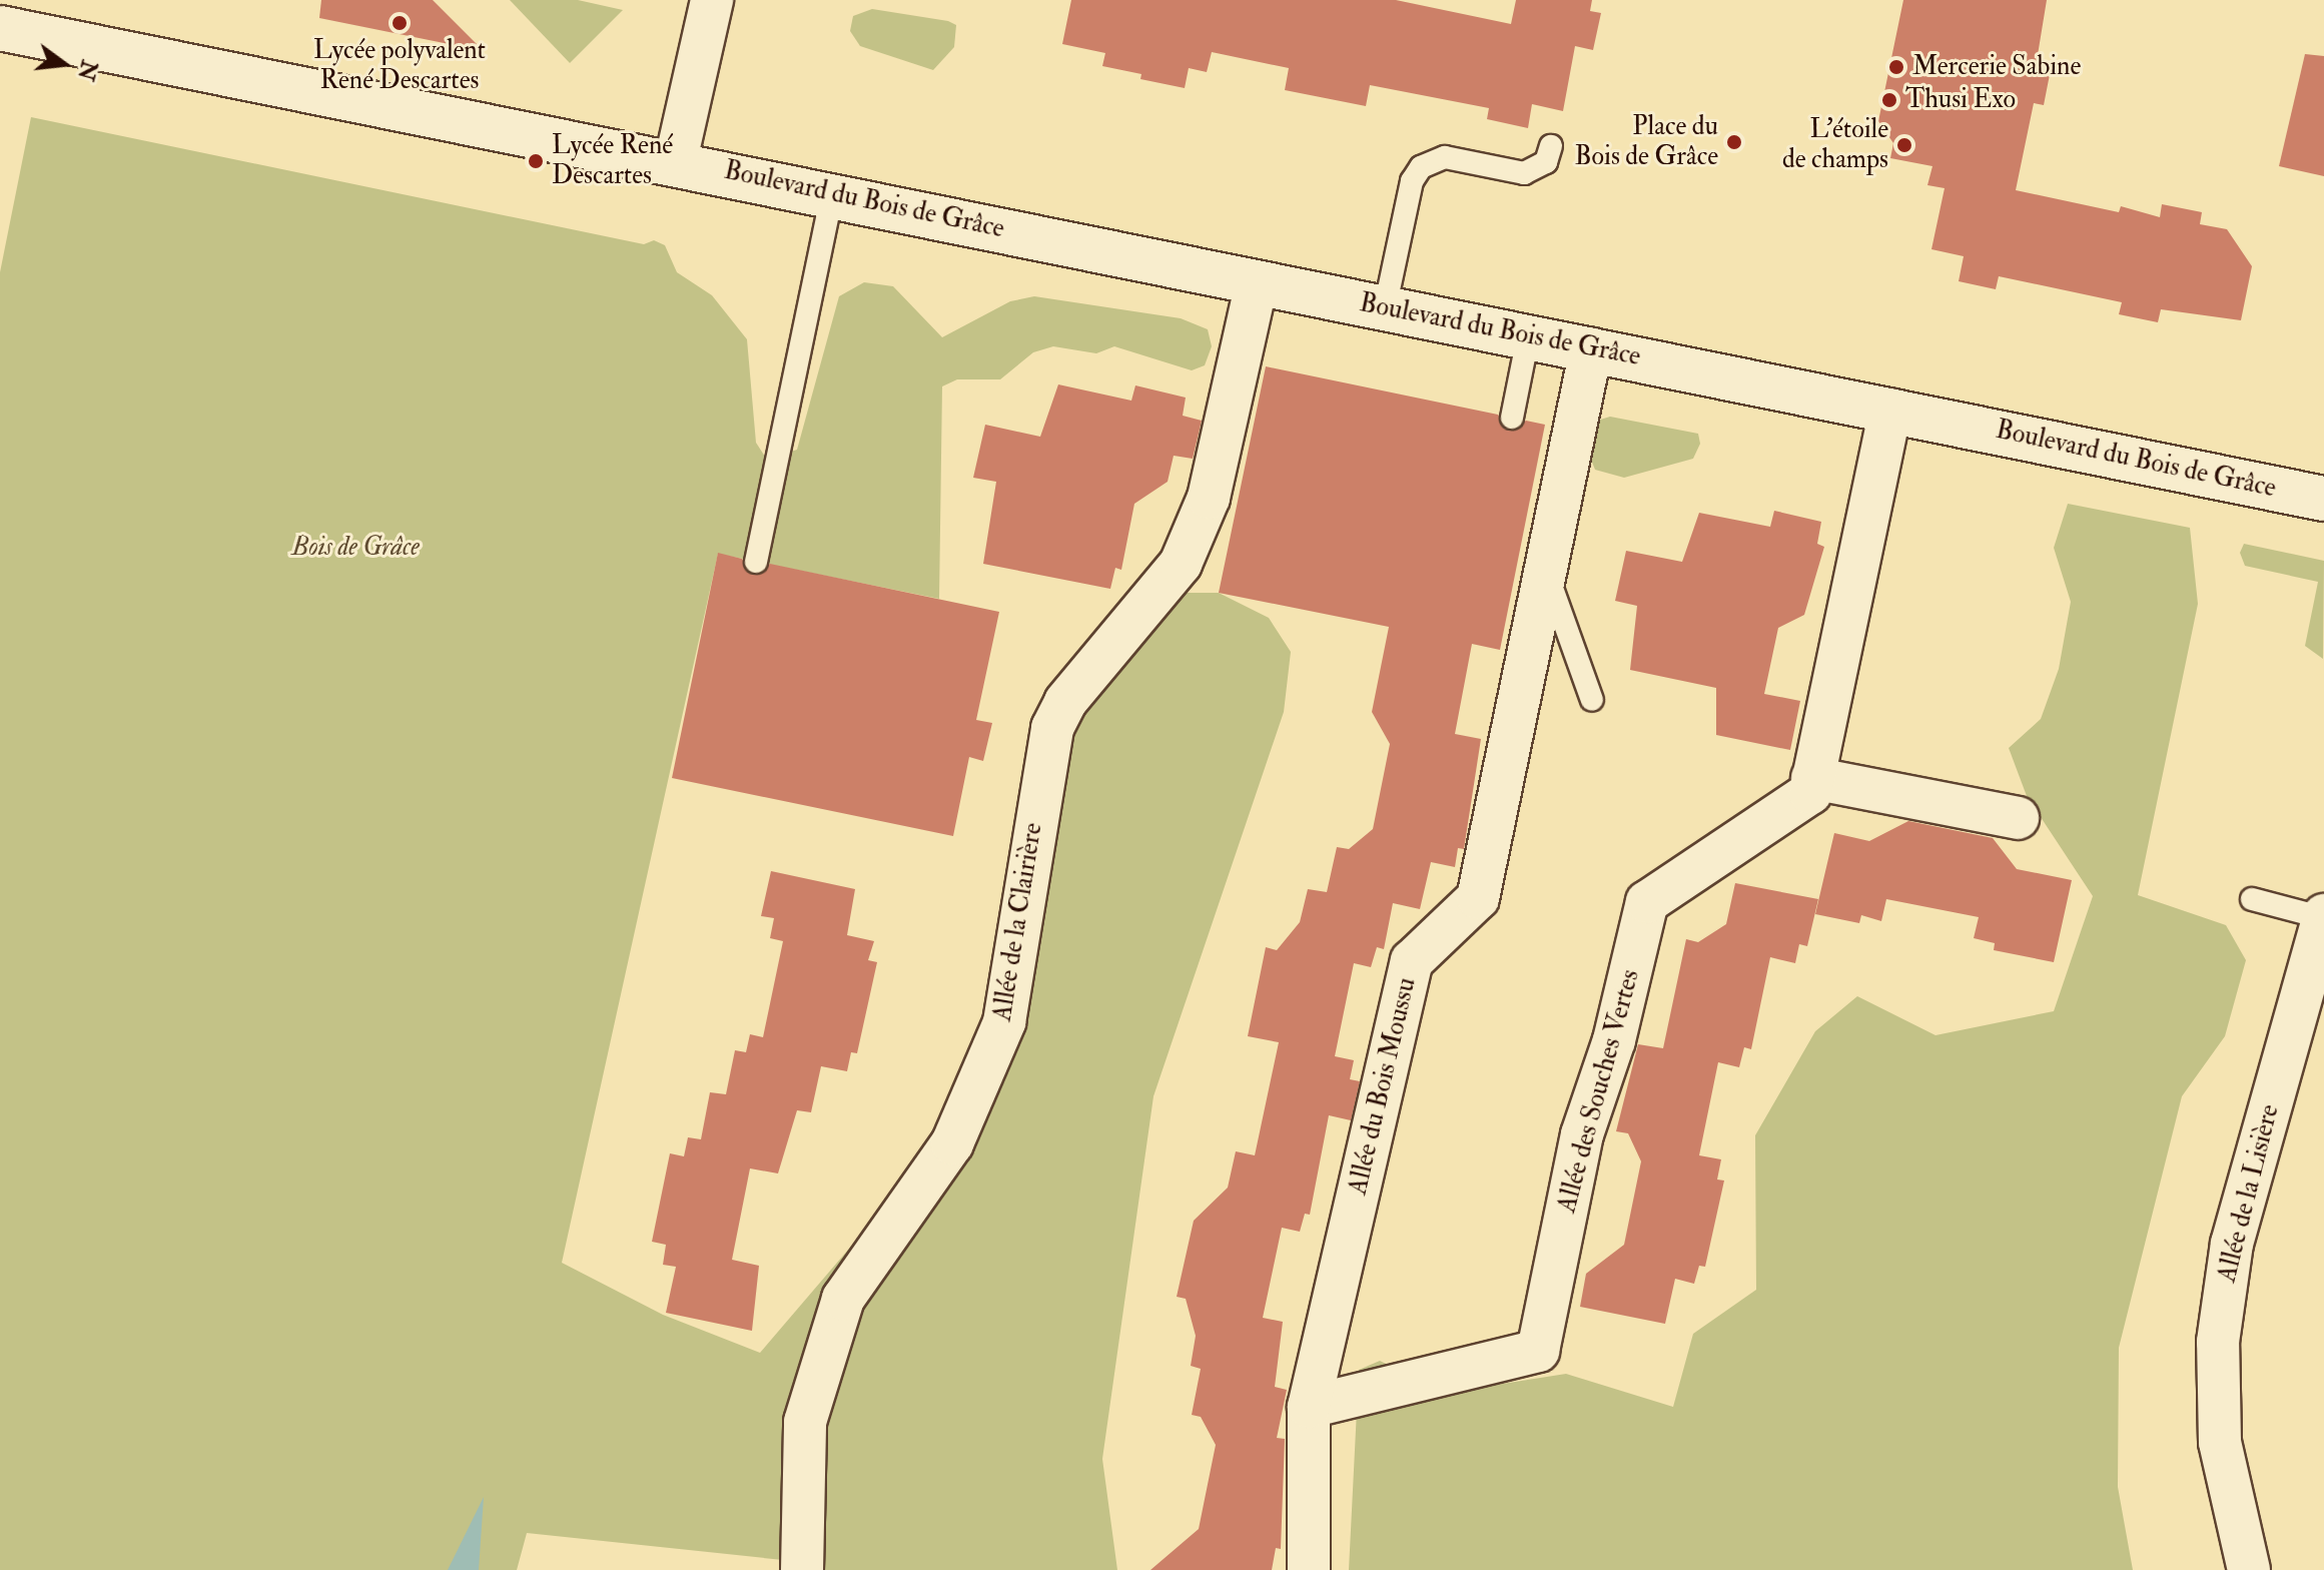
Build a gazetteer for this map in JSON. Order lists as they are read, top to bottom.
{
  "streets": {
    "street": [
      "Boulevard du Bois de Grâce",
      "Allée de la Clairière",
      "Allée du Bois Moussu",
      "Allée des Souches Vertes",
      "Allée de la Lisière"
    ]
  },
  "crossings": [
    ["Boulevard du Bois de Grâce", "Allée de la Clairière"],
    ["Boulevard du Bois de Grâce", "Allée du Bois Moussu"],
    ["Boulevard du Bois de Grâce", "Allée des Souches Vertes"],
    ["Allée du Bois Moussu", "Allée des Souches Vertes"]
  ],
  "parks": ["Bois de Grâce"],
  "places": [
    "Lycée polyvalent René Descartes",
    "Mercerie Sabine",
    "Thusi Exo",
    "Place du Bois de Grâce",
    "L'étoile de champs",
    "Lycée René Descartes"
  ],
  "north": "right"
}
